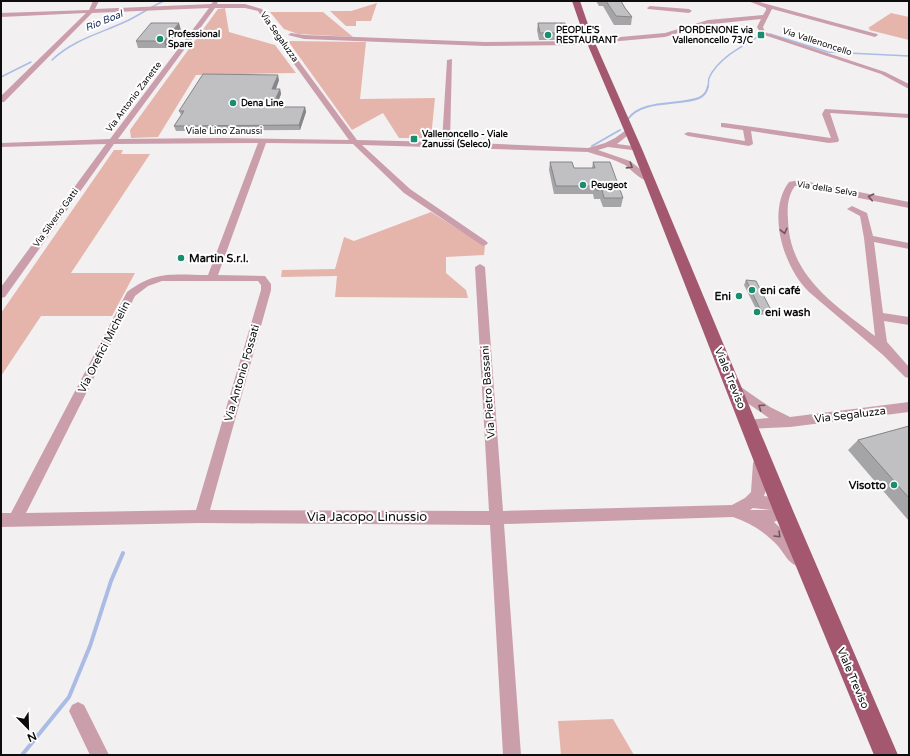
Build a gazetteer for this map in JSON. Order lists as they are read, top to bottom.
{
  "streets": {
    "main road": ["Viale Treviso"],
    "street": [
      "Via Segaluzza",
      "Via Vallenoncello",
      "Via Antonio Zanette",
      "Viale Lino Zanussi",
      "Via della Selva",
      "Via Silverio Gatti",
      "Via Orefici Michelin",
      "Via Antonio Fossati",
      "Via Pietro Bassani",
      "Via Jacopo Linussio"
    ]
  },
  "crossings": [
    ["Via Segaluzza", "Via Antonio Zanette"],
    ["Via Segaluzza", "Viale Lino Zanussi"],
    ["Via Segaluzza", "Viale Treviso"],
    ["Via Antonio Zanette", "Viale Lino Zanussi"],
    ["Via Antonio Zanette", "Via Silverio Gatti"],
    ["Viale Lino Zanussi", "Via Silverio Gatti"],
    ["Viale Lino Zanussi", "Viale Treviso"],
    ["Via Orefici Michelin", "Via Antonio Fossati"],
    ["Via Orefici Michelin", "Via Jacopo Linussio"],
    ["Via Antonio Fossati", "Via Jacopo Linussio"],
    ["Via Pietro Bassani", "Via Jacopo Linussio"]
  ],
  "water": ["Rio Boal"],
  "places": {
    "other": [
      "PEOPLE'S RESTAURANT",
      "Professional Spare",
      "Dena Line",
      "Peugeot",
      "Martin S.r.l.",
      "eni café",
      "Eni",
      "eni wash",
      "Visotto"
    ],
    "transit": ["PORDENONE via Vallenoncello 73/C", "Vallenoncello - Viale Zanussi (Seleco)"]
  },
  "north": "bottom right"
}
